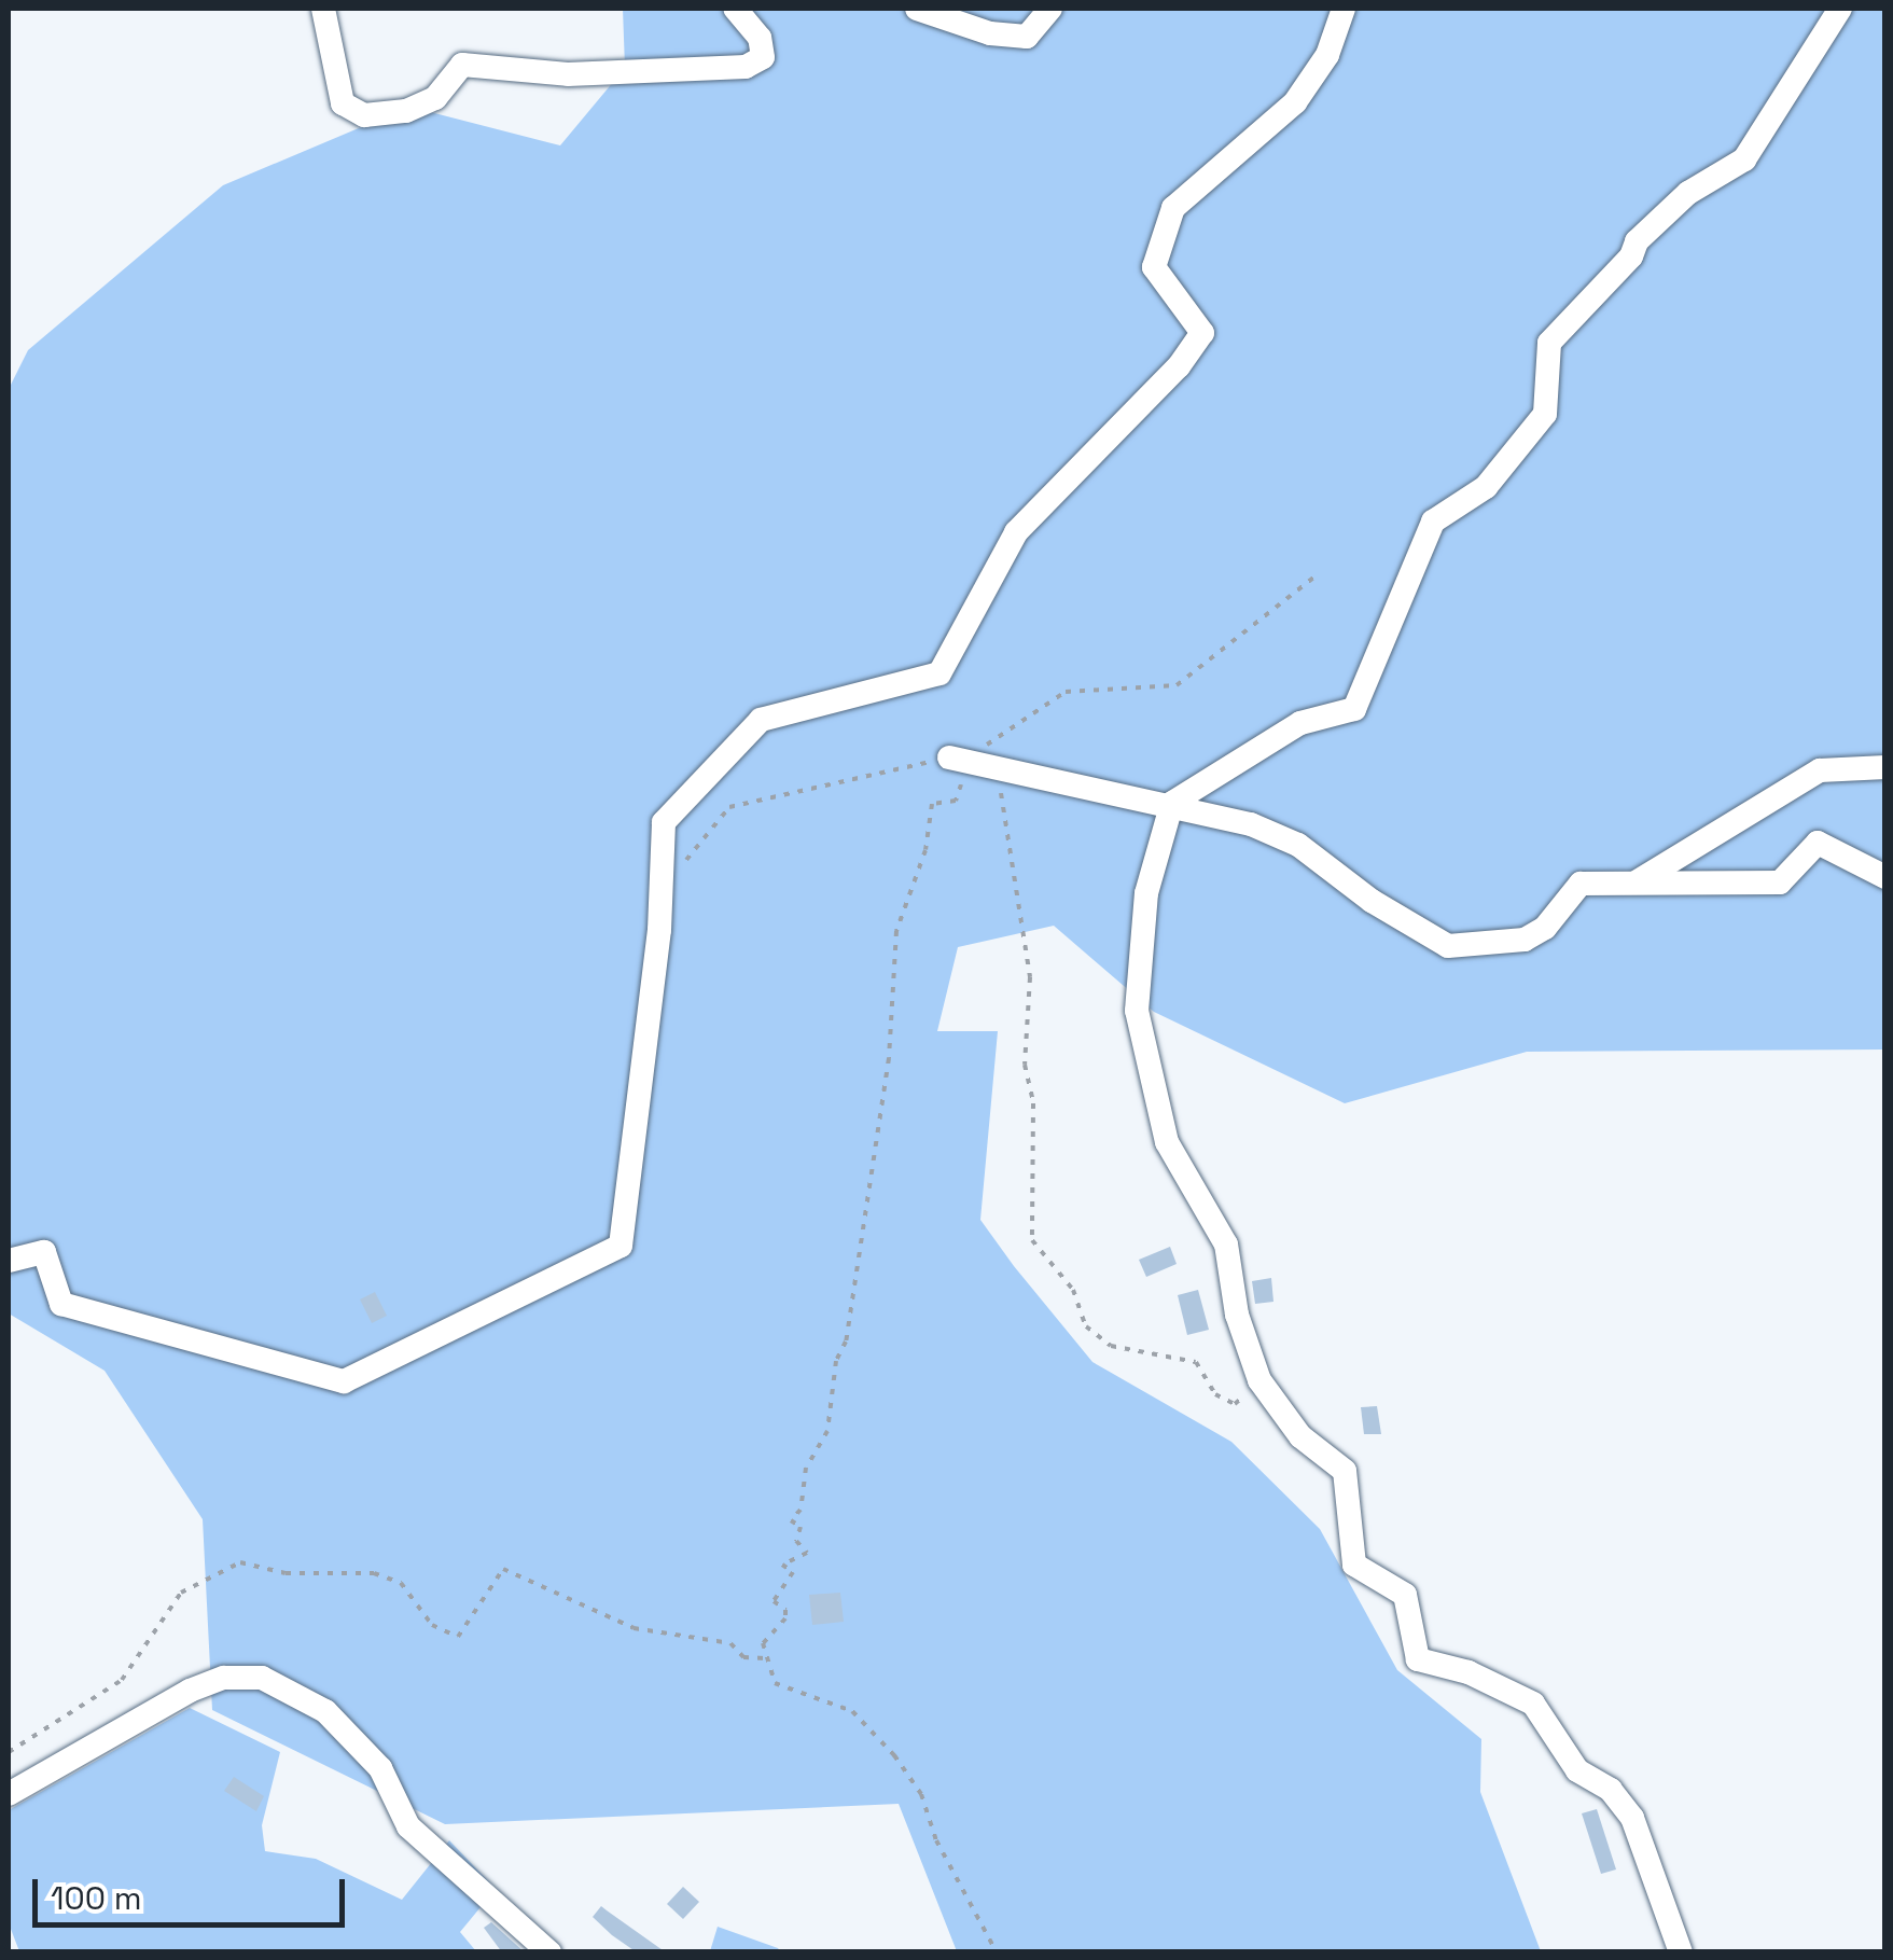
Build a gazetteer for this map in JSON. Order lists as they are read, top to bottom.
{
  "scale_bar": "100 m"
}
